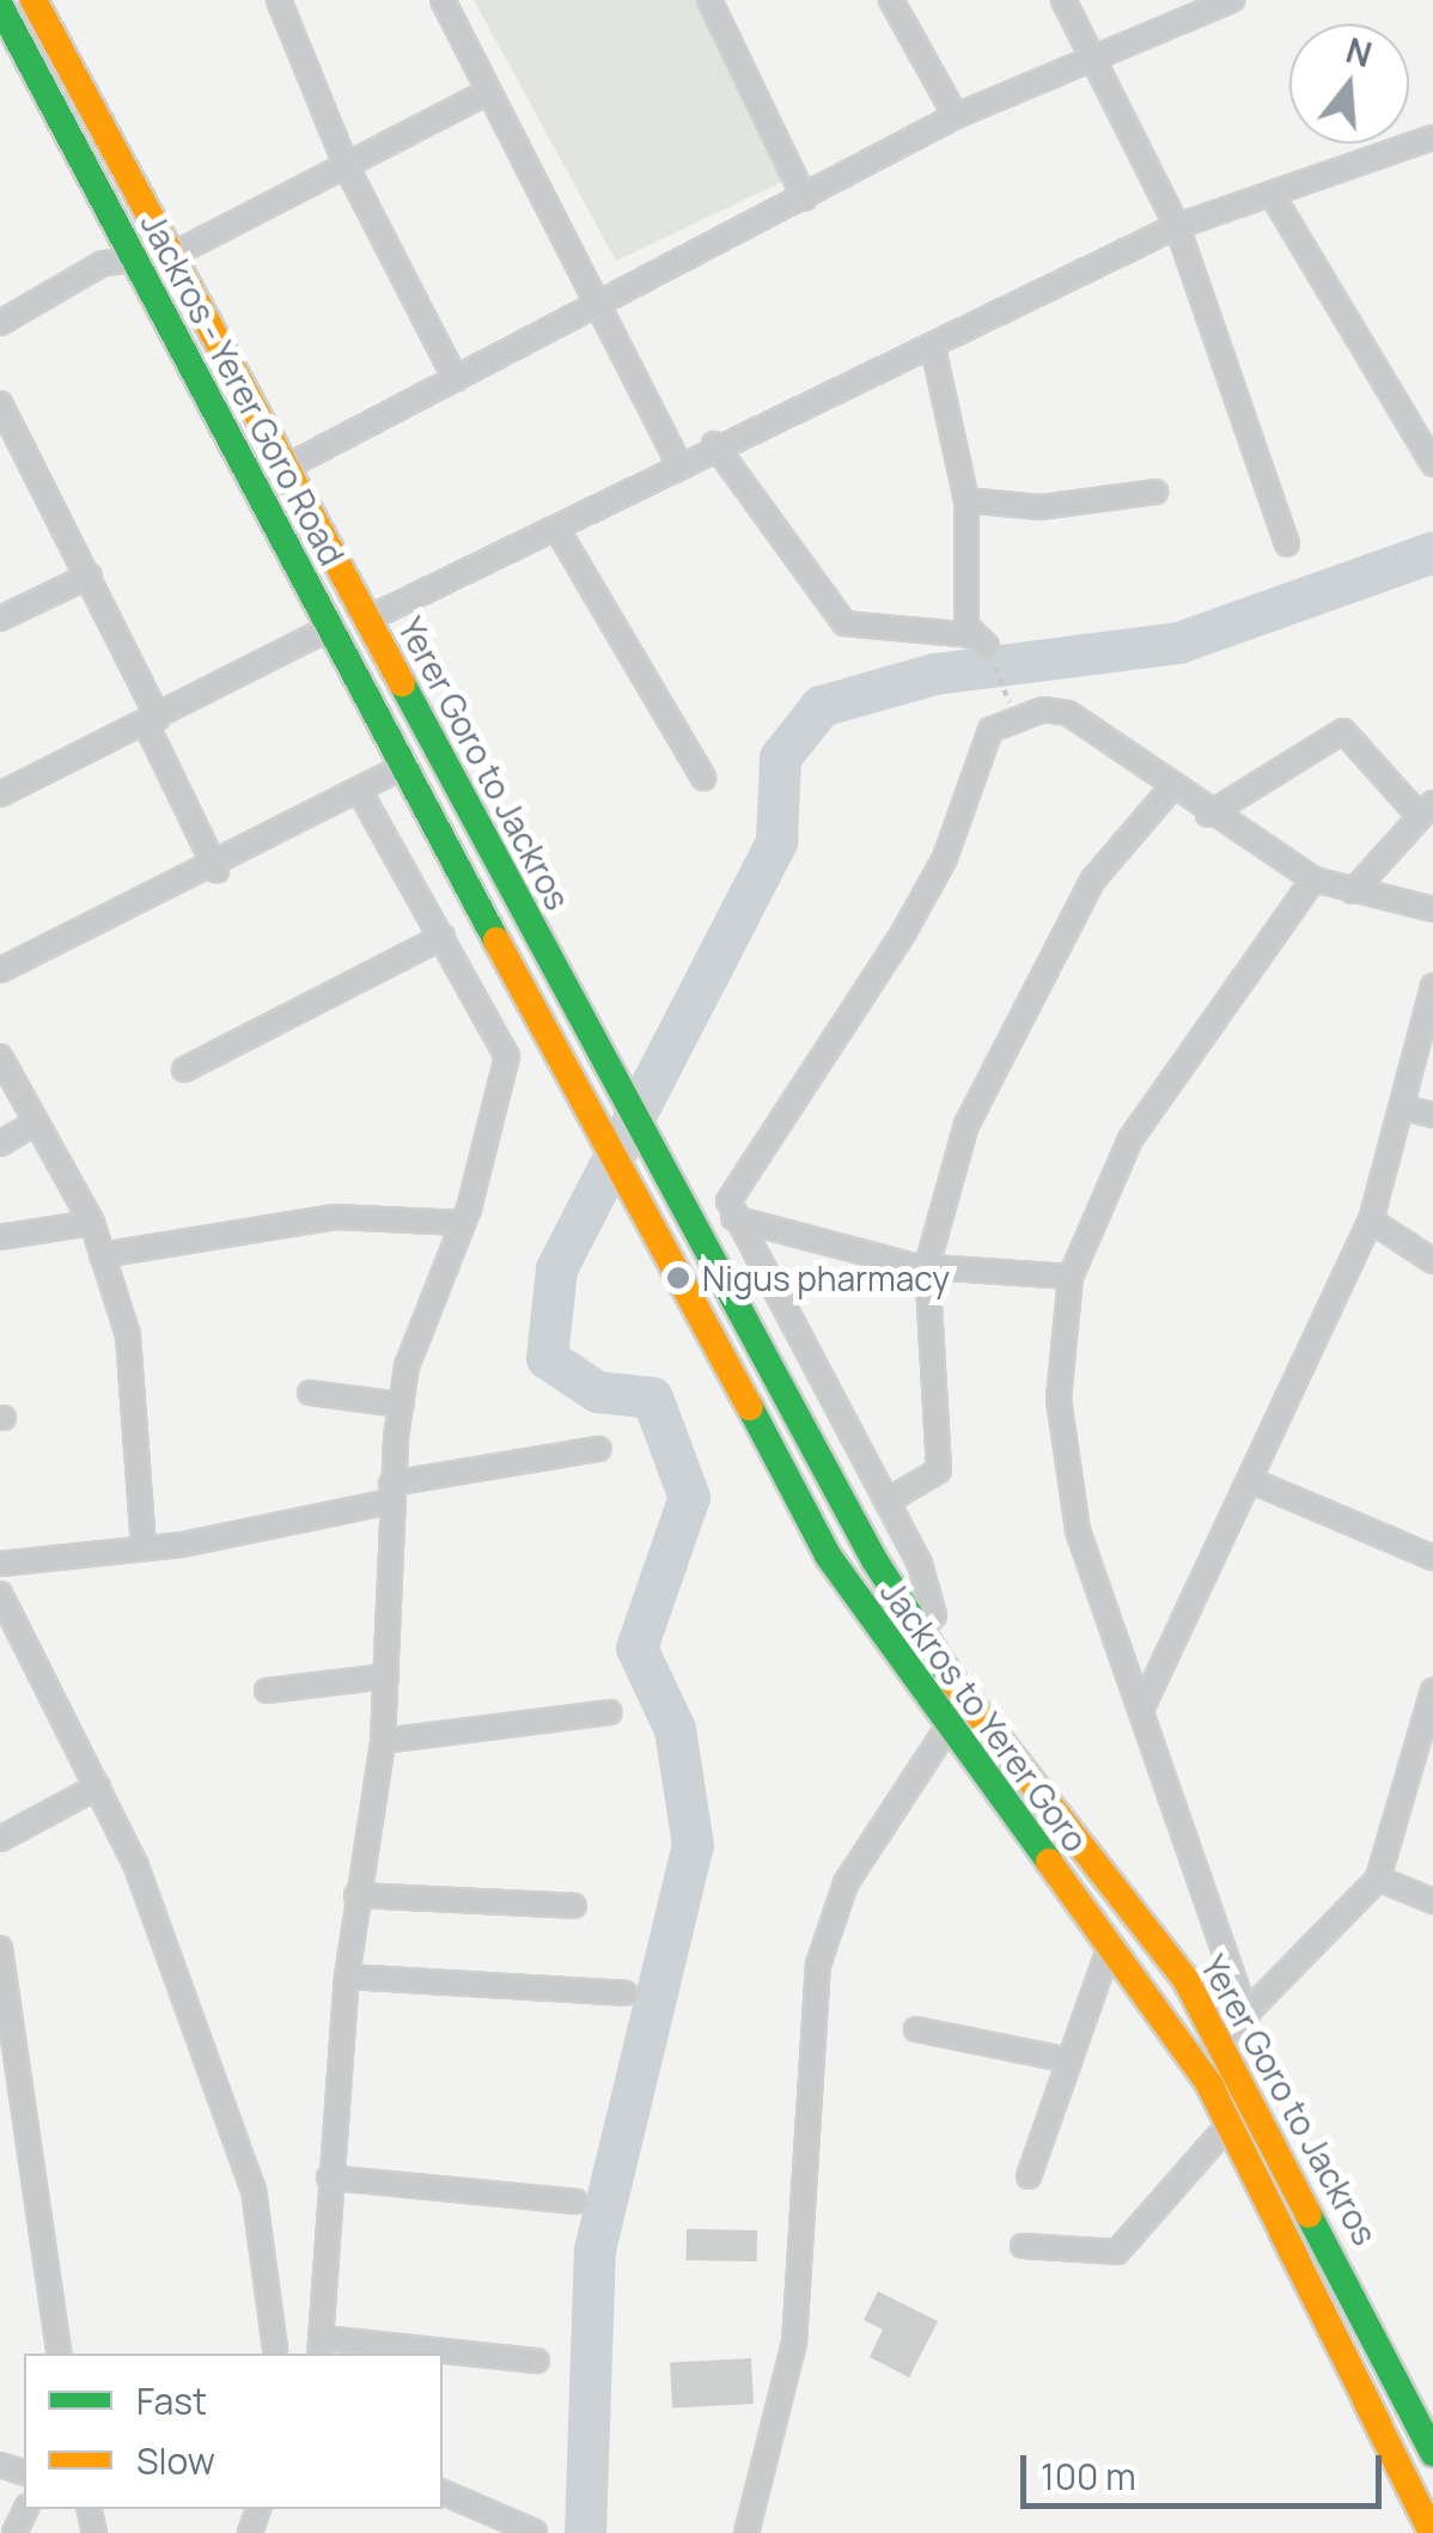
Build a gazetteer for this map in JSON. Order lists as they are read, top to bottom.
{
  "streets": {
    "main road": ["Jackros - Yerer Goro Road", "Yerer Goro to Jackros", "Jackros to Yerer Goro"]
  },
  "crossings": [
    ["Jackros - Yerer Goro Road", "Jackros to Yerer Goro"]
  ],
  "places": ["Nigus pharmacy"],
  "legend": ["Fast", "Slow"],
  "scale_bar": "100 m",
  "north": "top"
}
